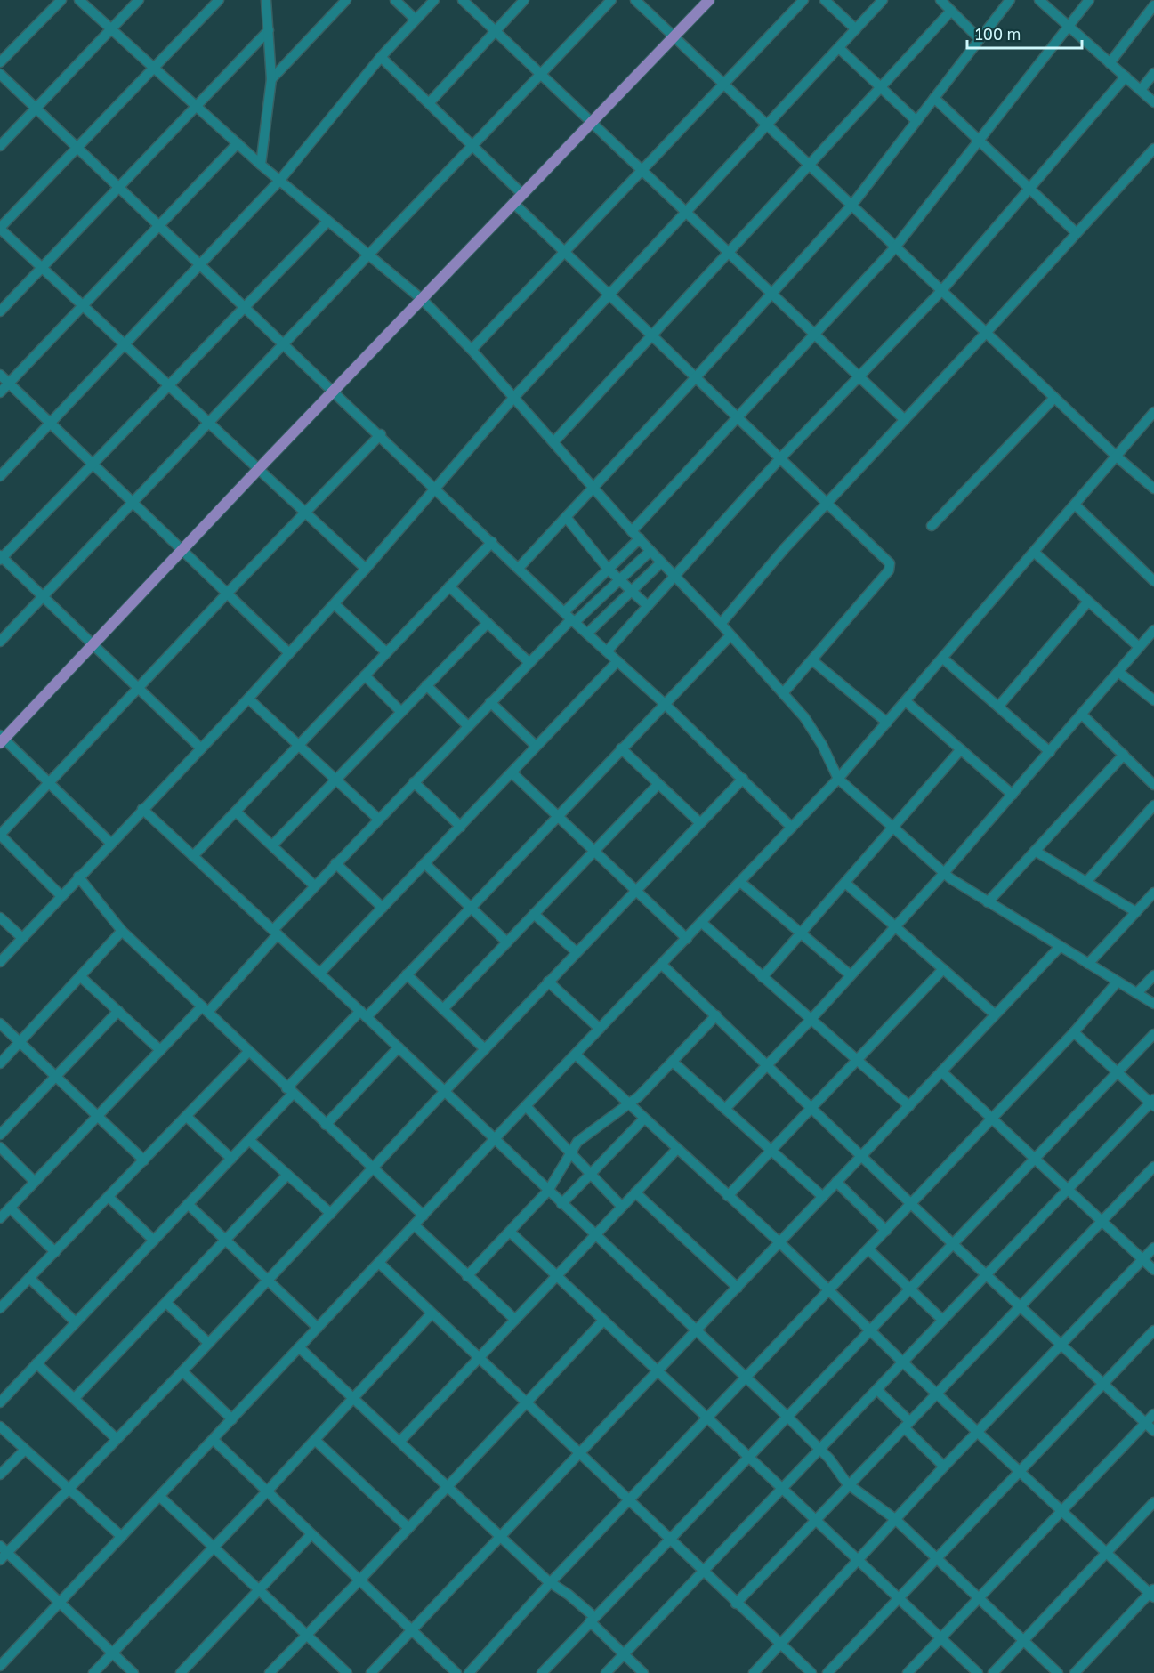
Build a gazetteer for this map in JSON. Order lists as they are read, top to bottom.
{
  "scale_bar": "100 m"
}
